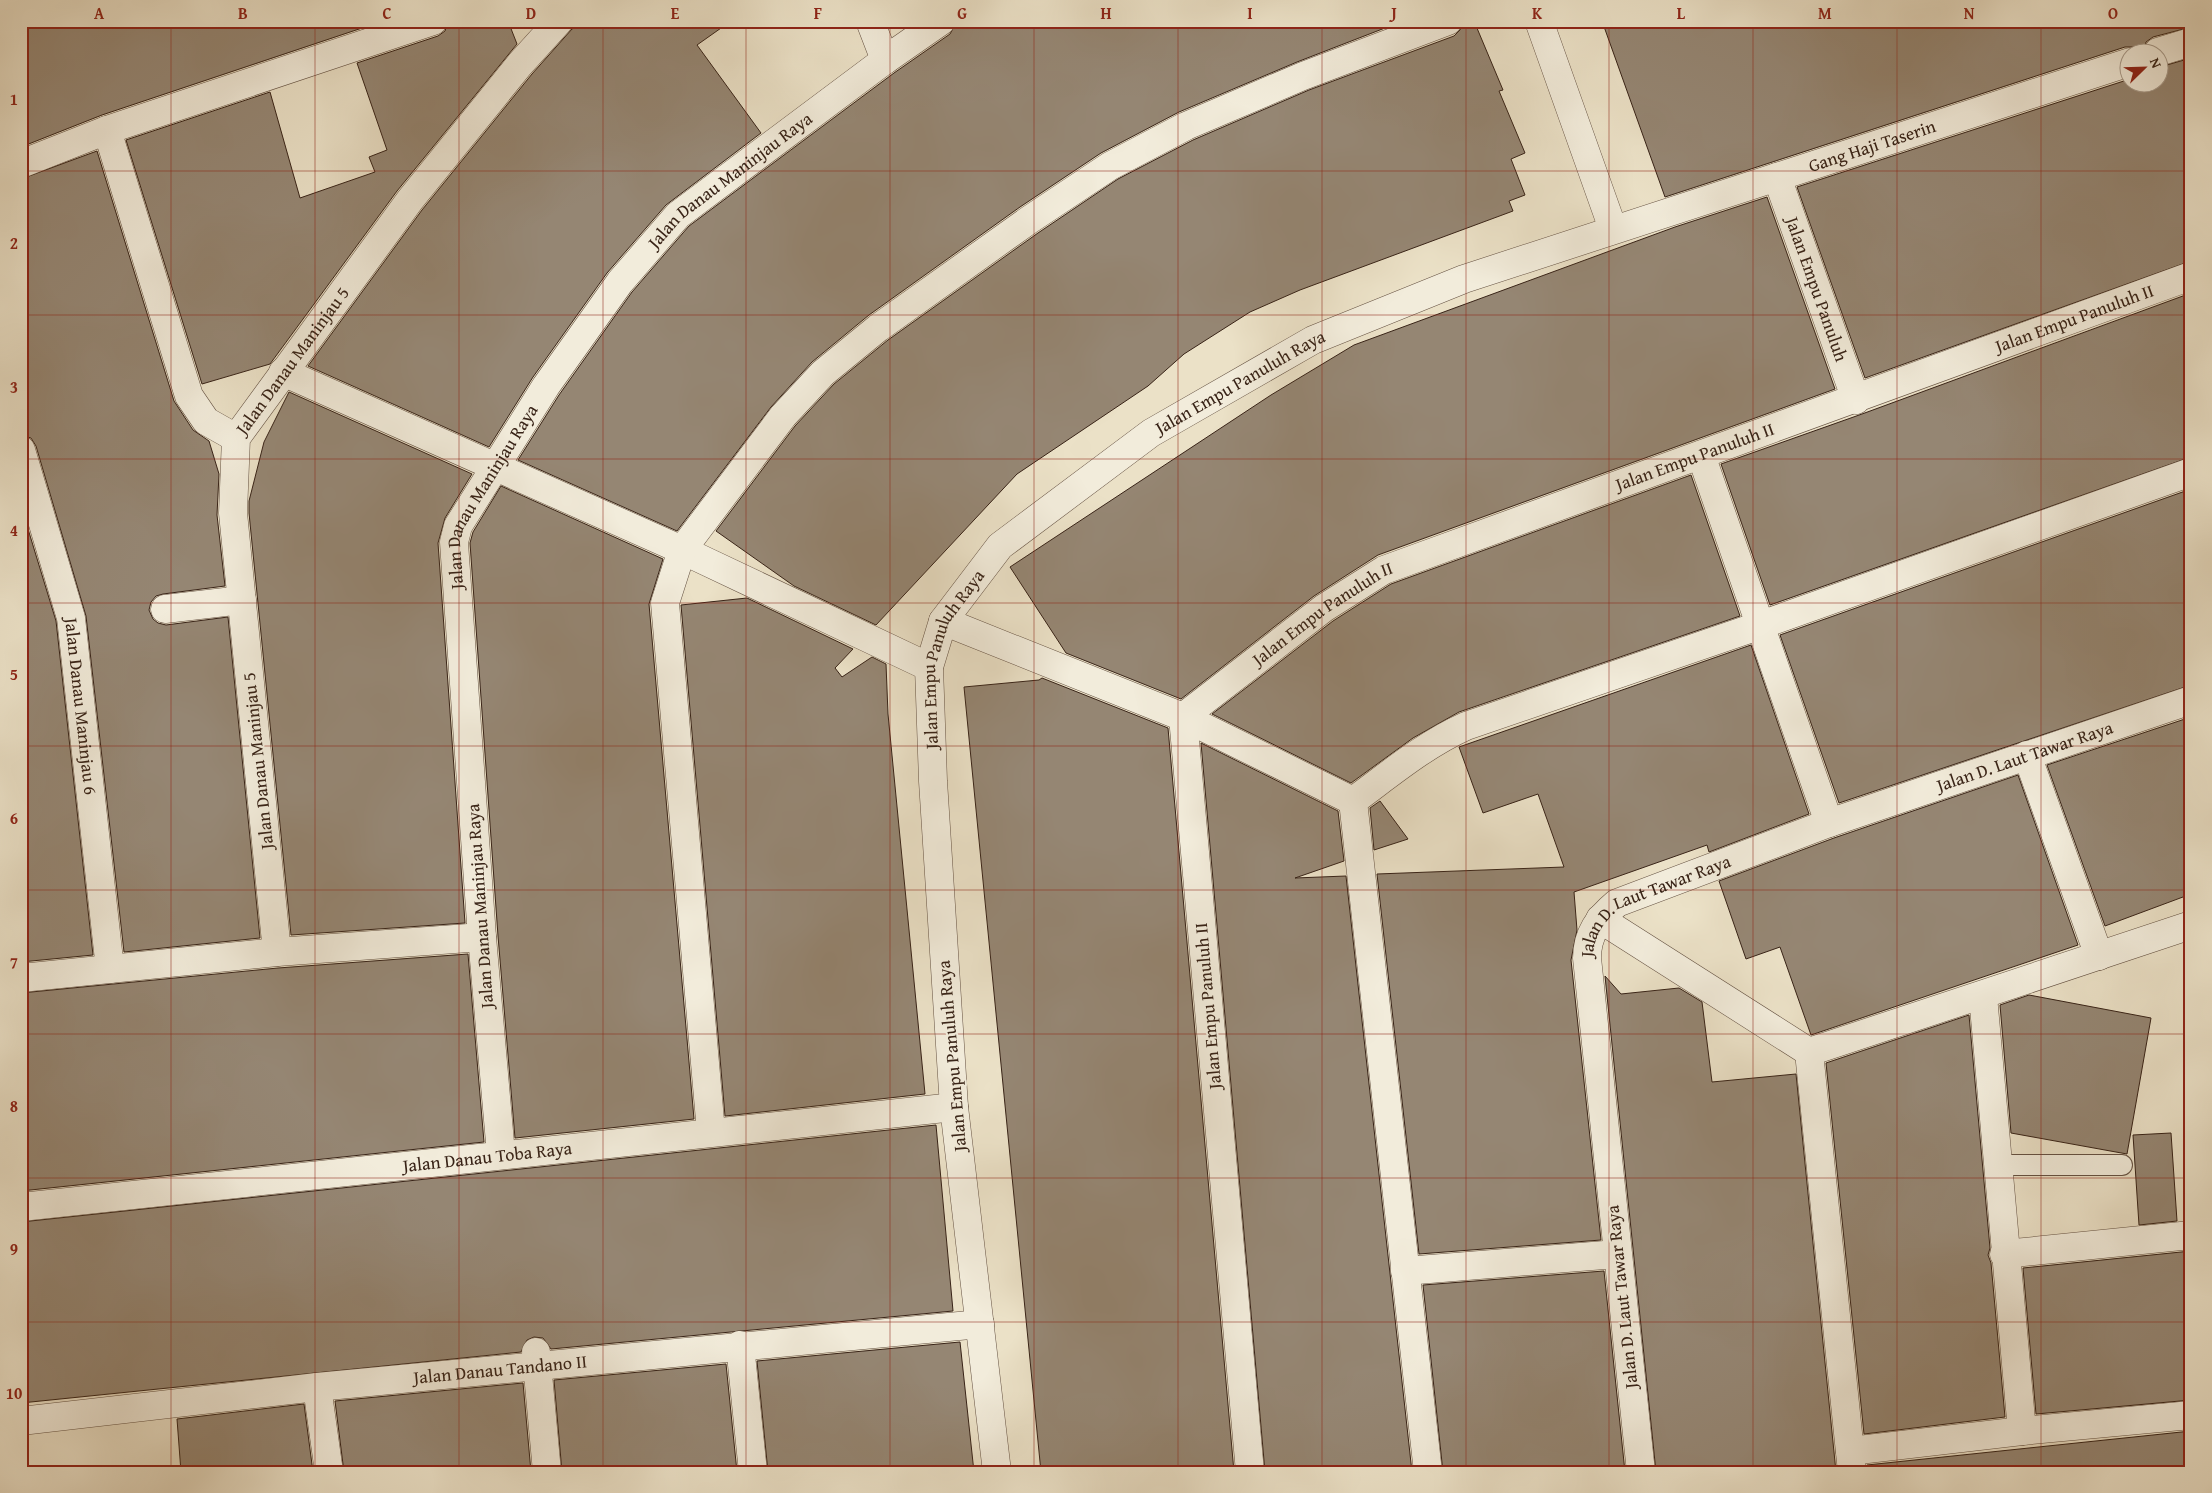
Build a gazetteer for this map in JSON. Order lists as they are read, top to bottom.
{
  "streets": {
    "street": [
      "Gang Haji Taserin",
      "Jalan Danau Maninjau Raya",
      "Jalan Empu Panuluh",
      "Jalan Empu Panuluh II",
      "Jalan Danau Maninjau 5",
      "Jalan Empu Panuluh Raya",
      "Jalan Danau Maninjau 6",
      "Jalan D. Laut Tawar Raya",
      "Jalan Danau Toba Raya",
      "Jalan Danau Tandano II"
    ]
  },
  "crossings": [
    ["Gang Haji Taserin", "Jalan Empu Panuluh"],
    ["Gang Haji Taserin", "Jalan Empu Panuluh Raya"],
    ["Jalan Danau Maninjau Raya", "Jalan Danau Toba Raya"],
    ["Jalan Empu Panuluh", "Jalan Empu Panuluh II"],
    ["Jalan Empu Panuluh Raya", "Jalan Danau Toba Raya"],
    ["Jalan Empu Panuluh Raya", "Jalan Danau Tandano II"]
  ],
  "north": "top right",
  "grid": {
    "columns": [
      "A",
      "B",
      "C",
      "D",
      "E",
      "F",
      "G",
      "H",
      "I",
      "J",
      "K",
      "L",
      "M",
      "N",
      "O"
    ],
    "rows": [
      "1",
      "2",
      "3",
      "4",
      "5",
      "6",
      "7",
      "8",
      "9",
      "10"
    ]
  }
}
